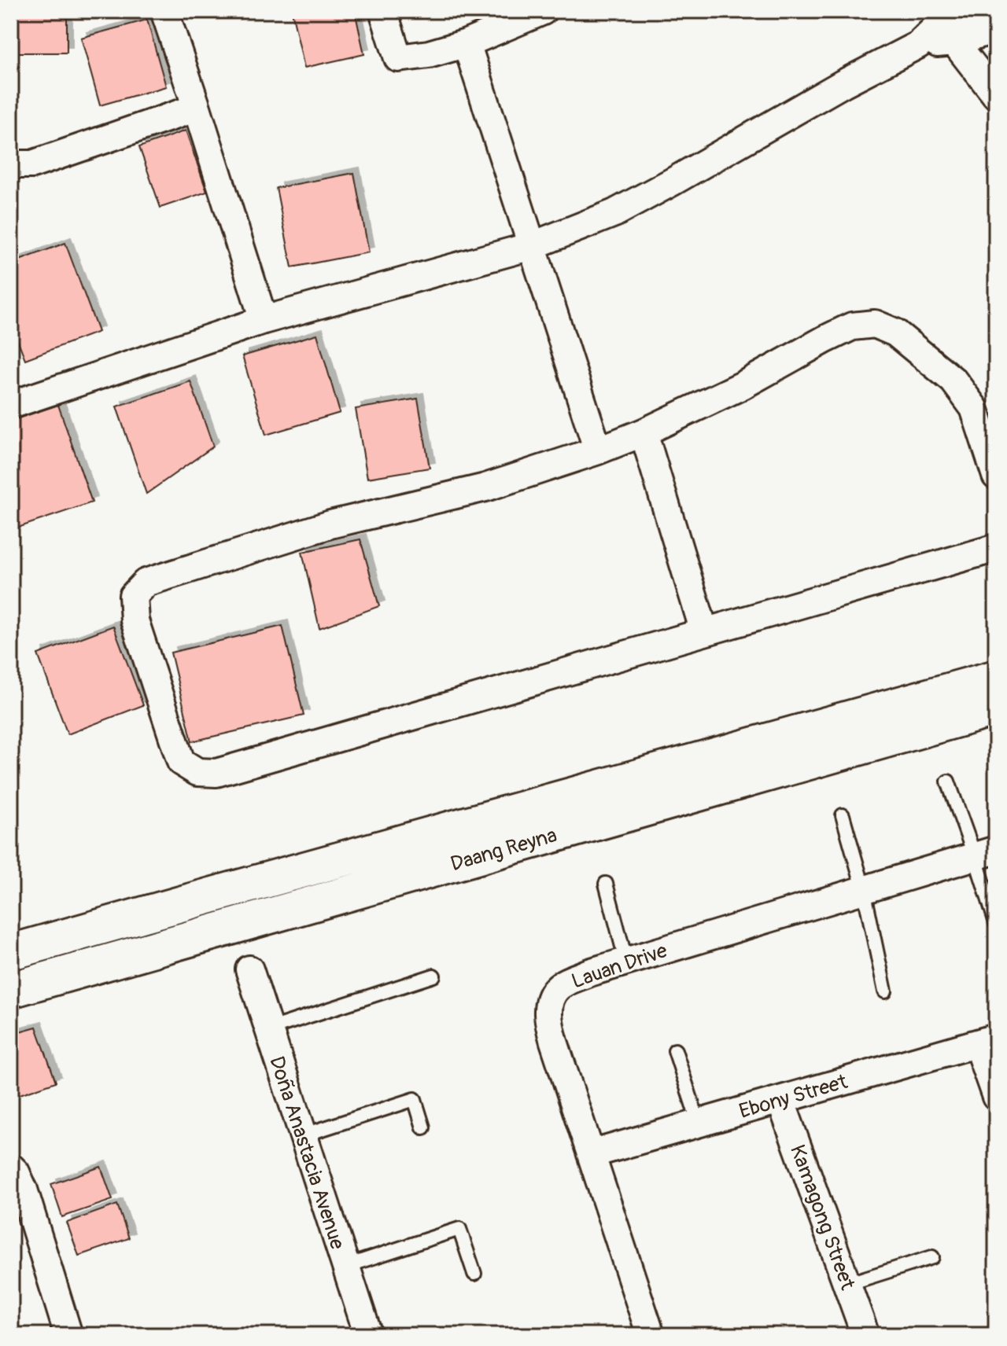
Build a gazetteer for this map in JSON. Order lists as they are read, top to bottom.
{
  "streets": {
    "main road": ["Daang Reyna"],
    "street": [
      "Lauan Drive",
      "Ebony Street",
      "Doña Anastacia Avenue",
      "Kamagong Street"
    ]
  },
  "crossings": [
    ["Lauan Drive", "Ebony Street"],
    ["Ebony Street", "Kamagong Street"]
  ]
}
